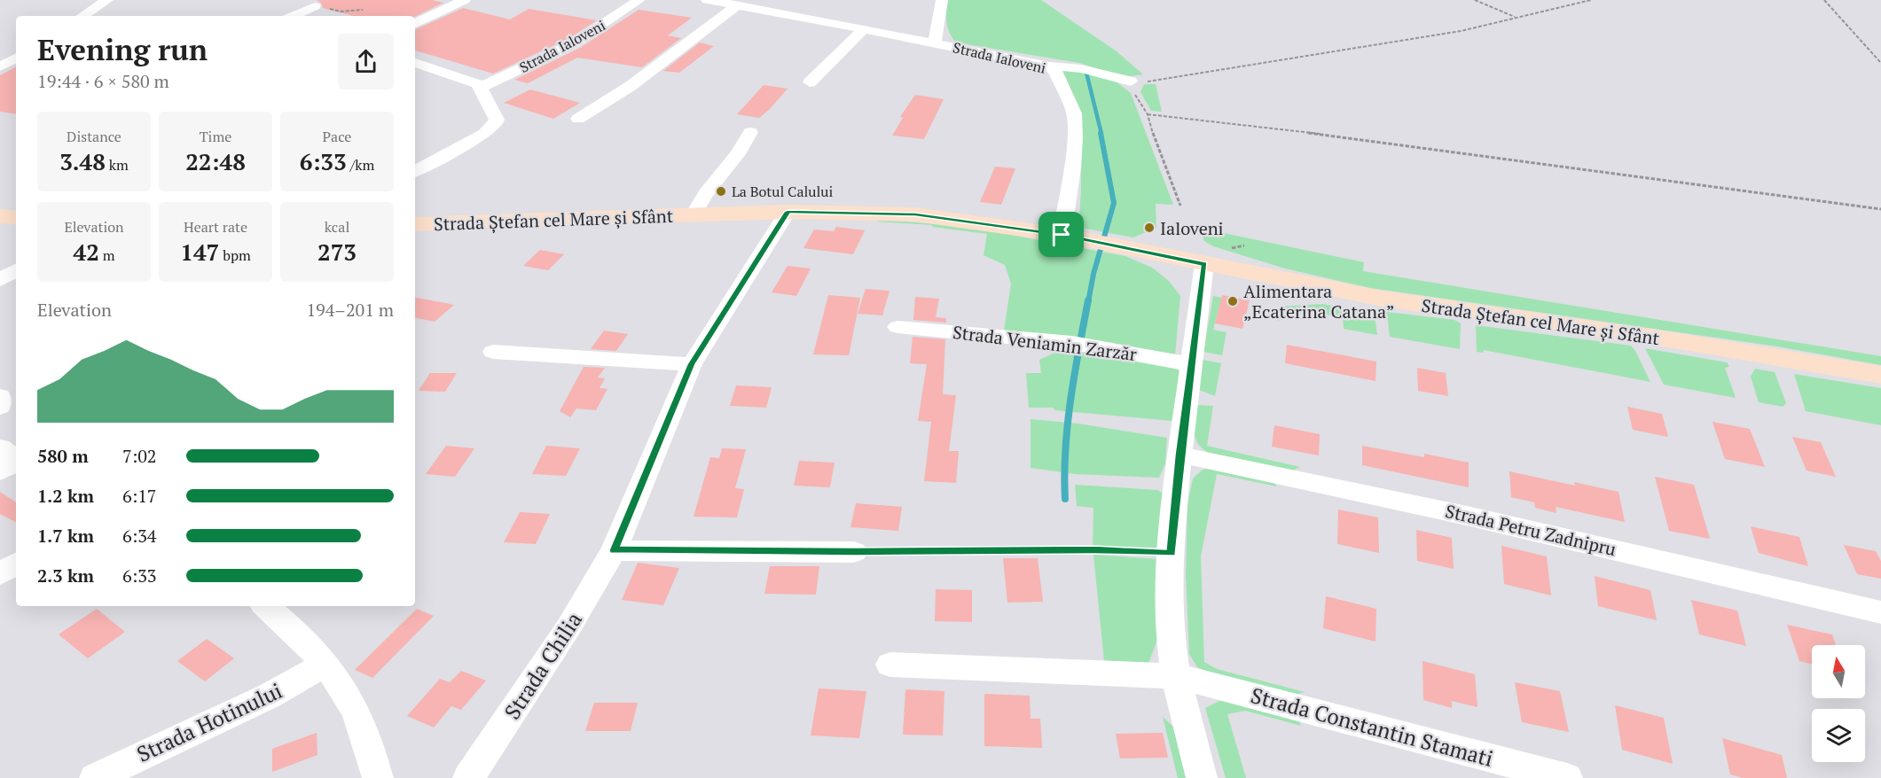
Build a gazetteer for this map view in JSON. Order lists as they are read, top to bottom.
{
  "streets": {
    "main road": ["Strada Ștefan cel Mare și Sfânt"],
    "street": [
      "Strada Ialoveni",
      "Strada Veniamin Zarzăr",
      "Strada Petru Zadnipru",
      "Strada Chilia",
      "Strada Hotinului",
      "Strada Constantin Stamati"
    ]
  },
  "crossings": [
    ["Strada Ialoveni", "Strada Ștefan cel Mare și Sfânt"],
    ["Strada Ștefan cel Mare și Sfânt", "Strada Chilia"]
  ],
  "places": ["La Botul Calului", "Ialoveni", "Alimentara „Ecaterina Catana”"],
  "north": "top",
  "page": {
    "heading": ["Evening run", "19:44 · 6 × 580 m"],
    "stats": [
      ["Distance", "3.48 km"],
      ["Time", "22:48"],
      ["Pace", "6:33 /km"],
      ["Elevation", "42 m"],
      ["Heart rate", "147 bpm"],
      ["kcal", "273"]
    ],
    "chart": ["Elevation", "194–201 m"],
    "list": [
      {
        "name": "580 m",
        "note": "7:02"
      },
      {
        "name": "1.2 km",
        "note": "6:17"
      },
      {
        "name": "1.7 km",
        "note": "6:34"
      },
      {
        "name": "2.3 km",
        "note": "6:33"
      }
    ]
  }
}
